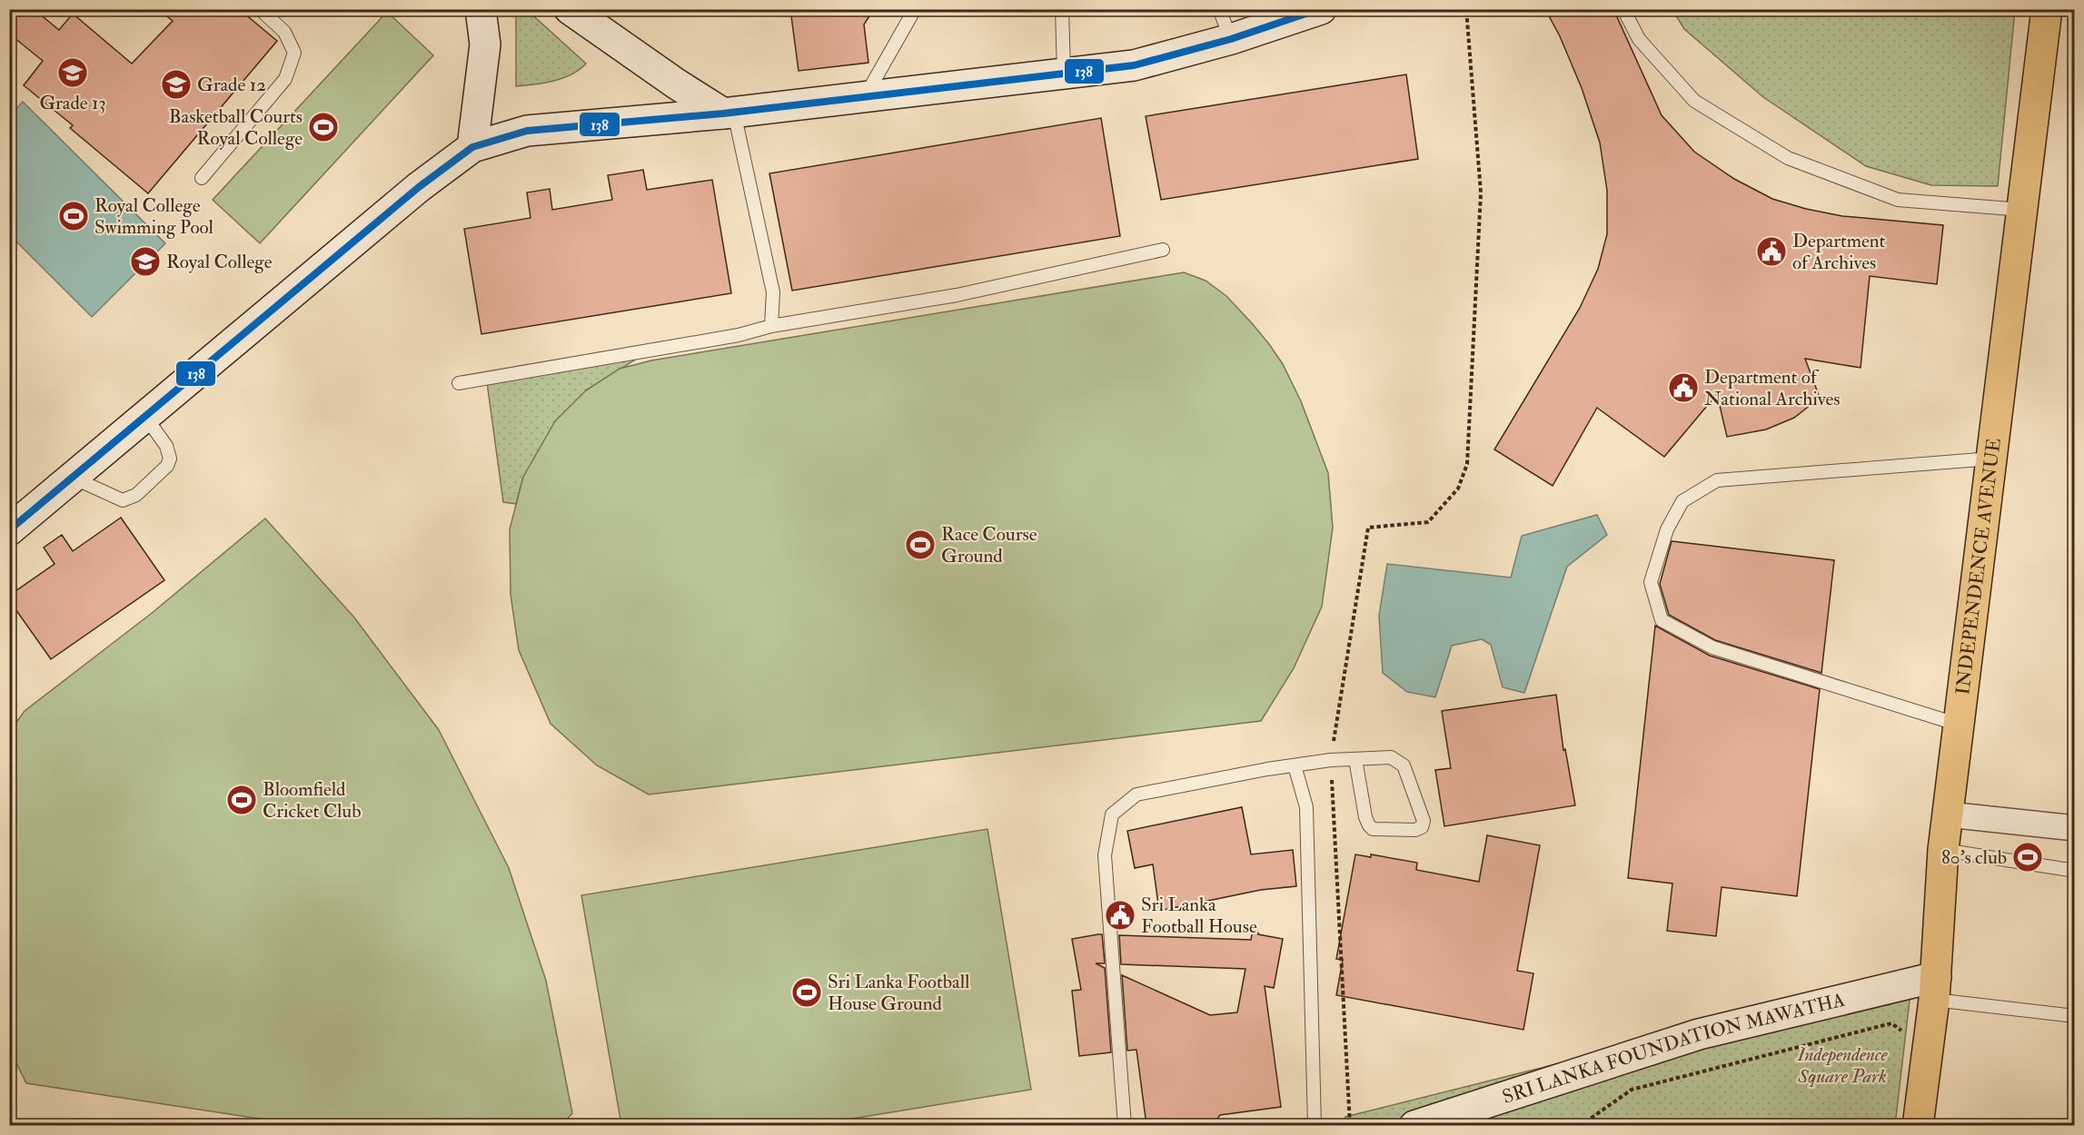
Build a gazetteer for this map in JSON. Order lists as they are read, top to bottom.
{
  "streets": {
    "main road": ["INDEPENDENCE AVENUE", "SRI LANKA FOUNDATION MAWATHA"]
  },
  "crossings": [
    ["INDEPENDENCE AVENUE", "SRI LANKA FOUNDATION MAWATHA"]
  ],
  "parks": ["Independence Square Park"],
  "places": {
    "school or university": ["Grade 13", "Grade 12", "Royal College"],
    "sports": [
      "Basketball Courts Royal College",
      "Royal College Swimming Pool",
      "Race Course Ground",
      "Bloomfield Cricket Club",
      "80's club",
      "Sri Lanka Football House Ground"
    ],
    "public building": ["Department of Archives", "Department of National Archives", "Sri Lanka Football House"]
  },
  "lines": ["transit line 138"]
}
